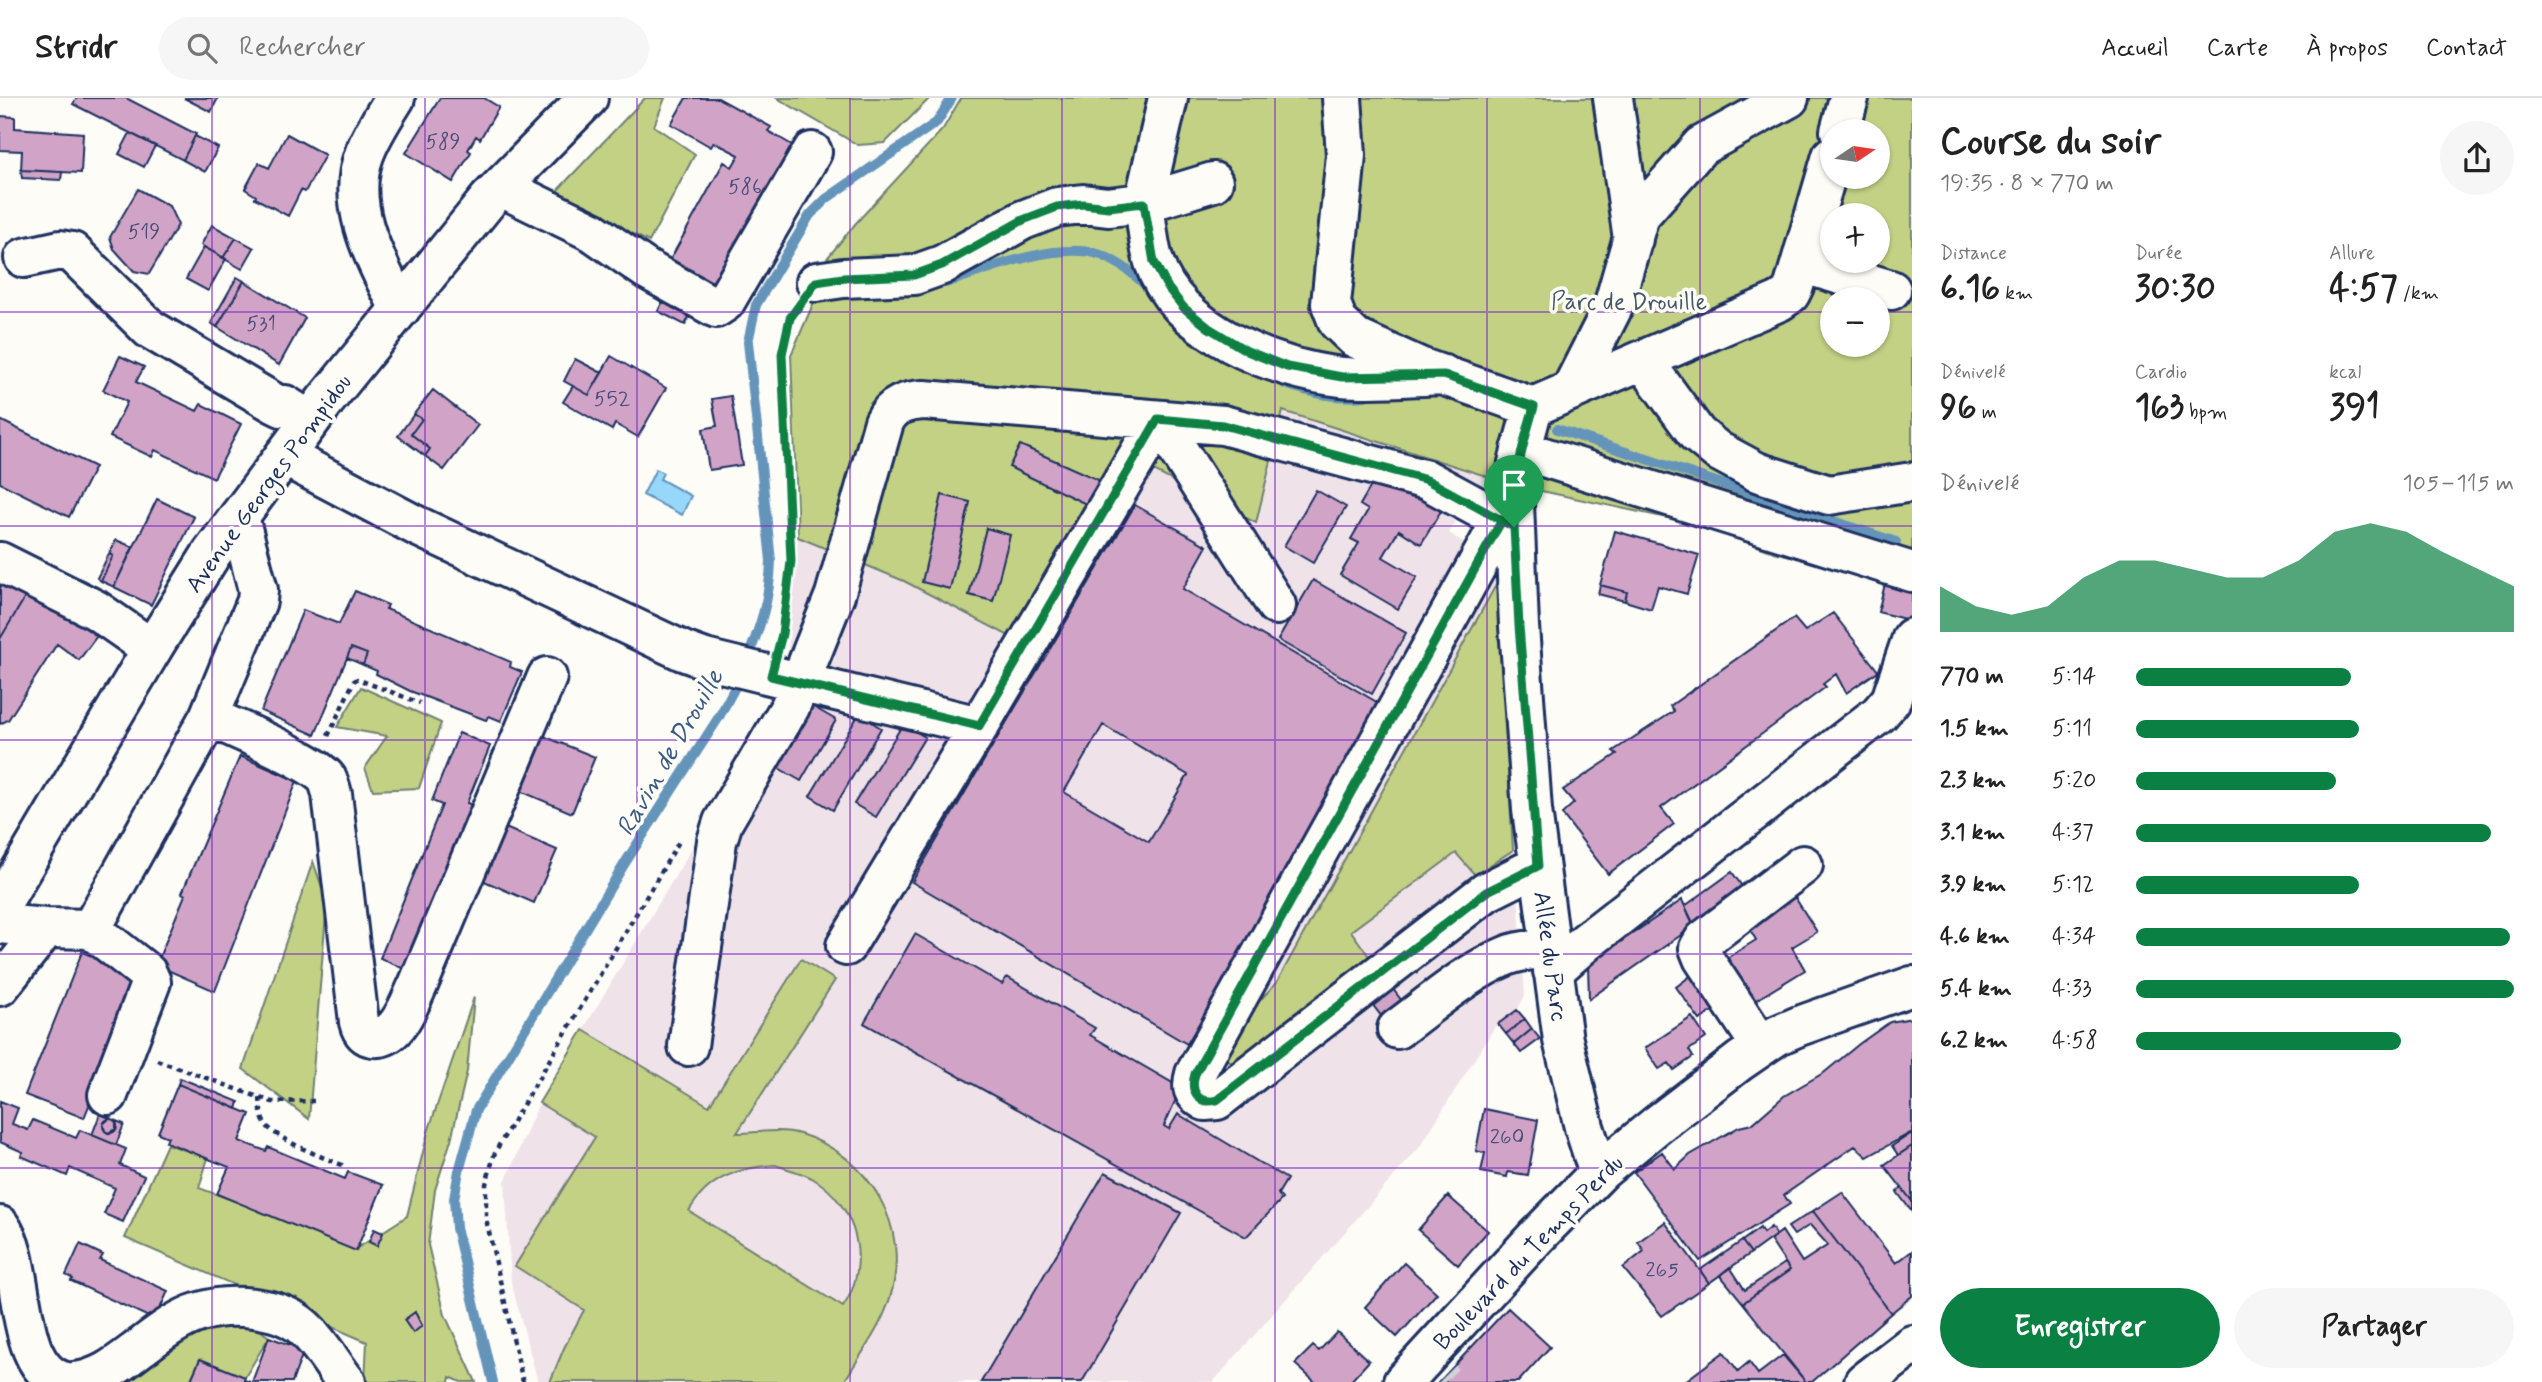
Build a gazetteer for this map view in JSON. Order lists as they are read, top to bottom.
{
  "streets": {
    "street": ["Avenue Georges Pompidou", "Allée du Parc", "Boulevard du Temps Perdu"]
  },
  "crossings": [
    ["Allée du Parc", "Boulevard du Temps Perdu"]
  ],
  "water": ["Ravin de Drouille"],
  "parks": ["Parc de Drouille"],
  "house_numbers": [
    "589",
    "586",
    "519",
    "531",
    "552",
    "260",
    "265"
  ],
  "north": "right",
  "page": {
    "header": "Stridr",
    "search": "Rechercher",
    "nav": [
      "Accueil",
      "Carte",
      "À propos",
      "Contact"
    ],
    "heading": ["Course du soir", "19:35 · 8 × 770 m"],
    "map_buttons": ["+", "−"],
    "stats": [
      ["Distance", "6.16 km"],
      ["Durée", "30:30"],
      ["Allure", "4:57 /km"],
      ["Dénivelé", "96 m"],
      ["Cardio", "163 bpm"],
      ["kcal", "391"]
    ],
    "chart": ["Dénivelé", "105–115 m"],
    "list": [
      {
        "name": "770 m",
        "note": "5:14"
      },
      {
        "name": "1.5 km",
        "note": "5:11"
      },
      {
        "name": "2.3 km",
        "note": "5:20"
      },
      {
        "name": "3.1 km",
        "note": "4:37"
      },
      {
        "name": "3.9 km",
        "note": "5:12"
      },
      {
        "name": "4.6 km",
        "note": "4:34"
      },
      {
        "name": "5.4 km",
        "note": "4:33"
      },
      {
        "name": "6.2 km",
        "note": "4:58"
      }
    ],
    "buttons": ["Enregistrer", "Partager"]
  }
}
